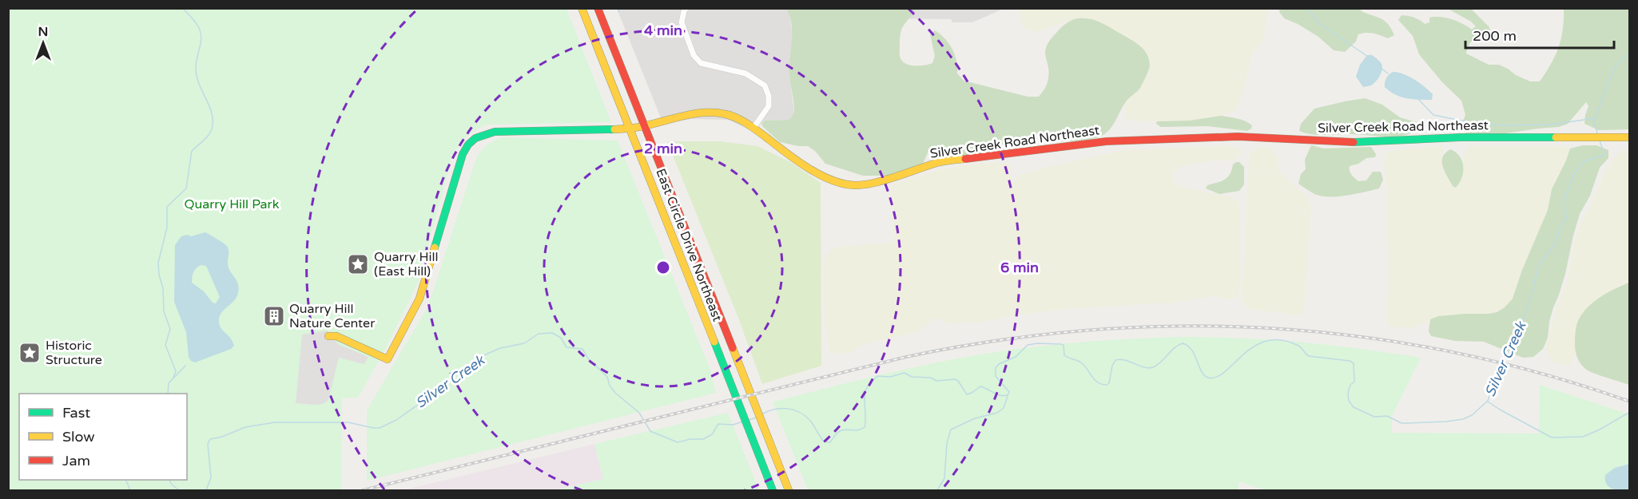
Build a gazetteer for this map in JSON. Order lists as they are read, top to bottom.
{
  "streets": {
    "street": ["Silver Creek Road Northeast", "East Circle Drive Northeast"]
  },
  "crossings": [
    ["Silver Creek Road Northeast", "East Circle Drive Northeast"]
  ],
  "water": ["Silver Creek"],
  "parks": ["Quarry Hill Park"],
  "places": {
    "place": ["Quarry Hill (East Hill)", "Historic Structure"],
    "building": ["Quarry Hill Nature Center"]
  },
  "legend": ["Fast", "Slow", "Jam"],
  "scale_bar": "200 m",
  "north": "top",
  "rings": ["4 min", "2 min", "6 min"]
}
